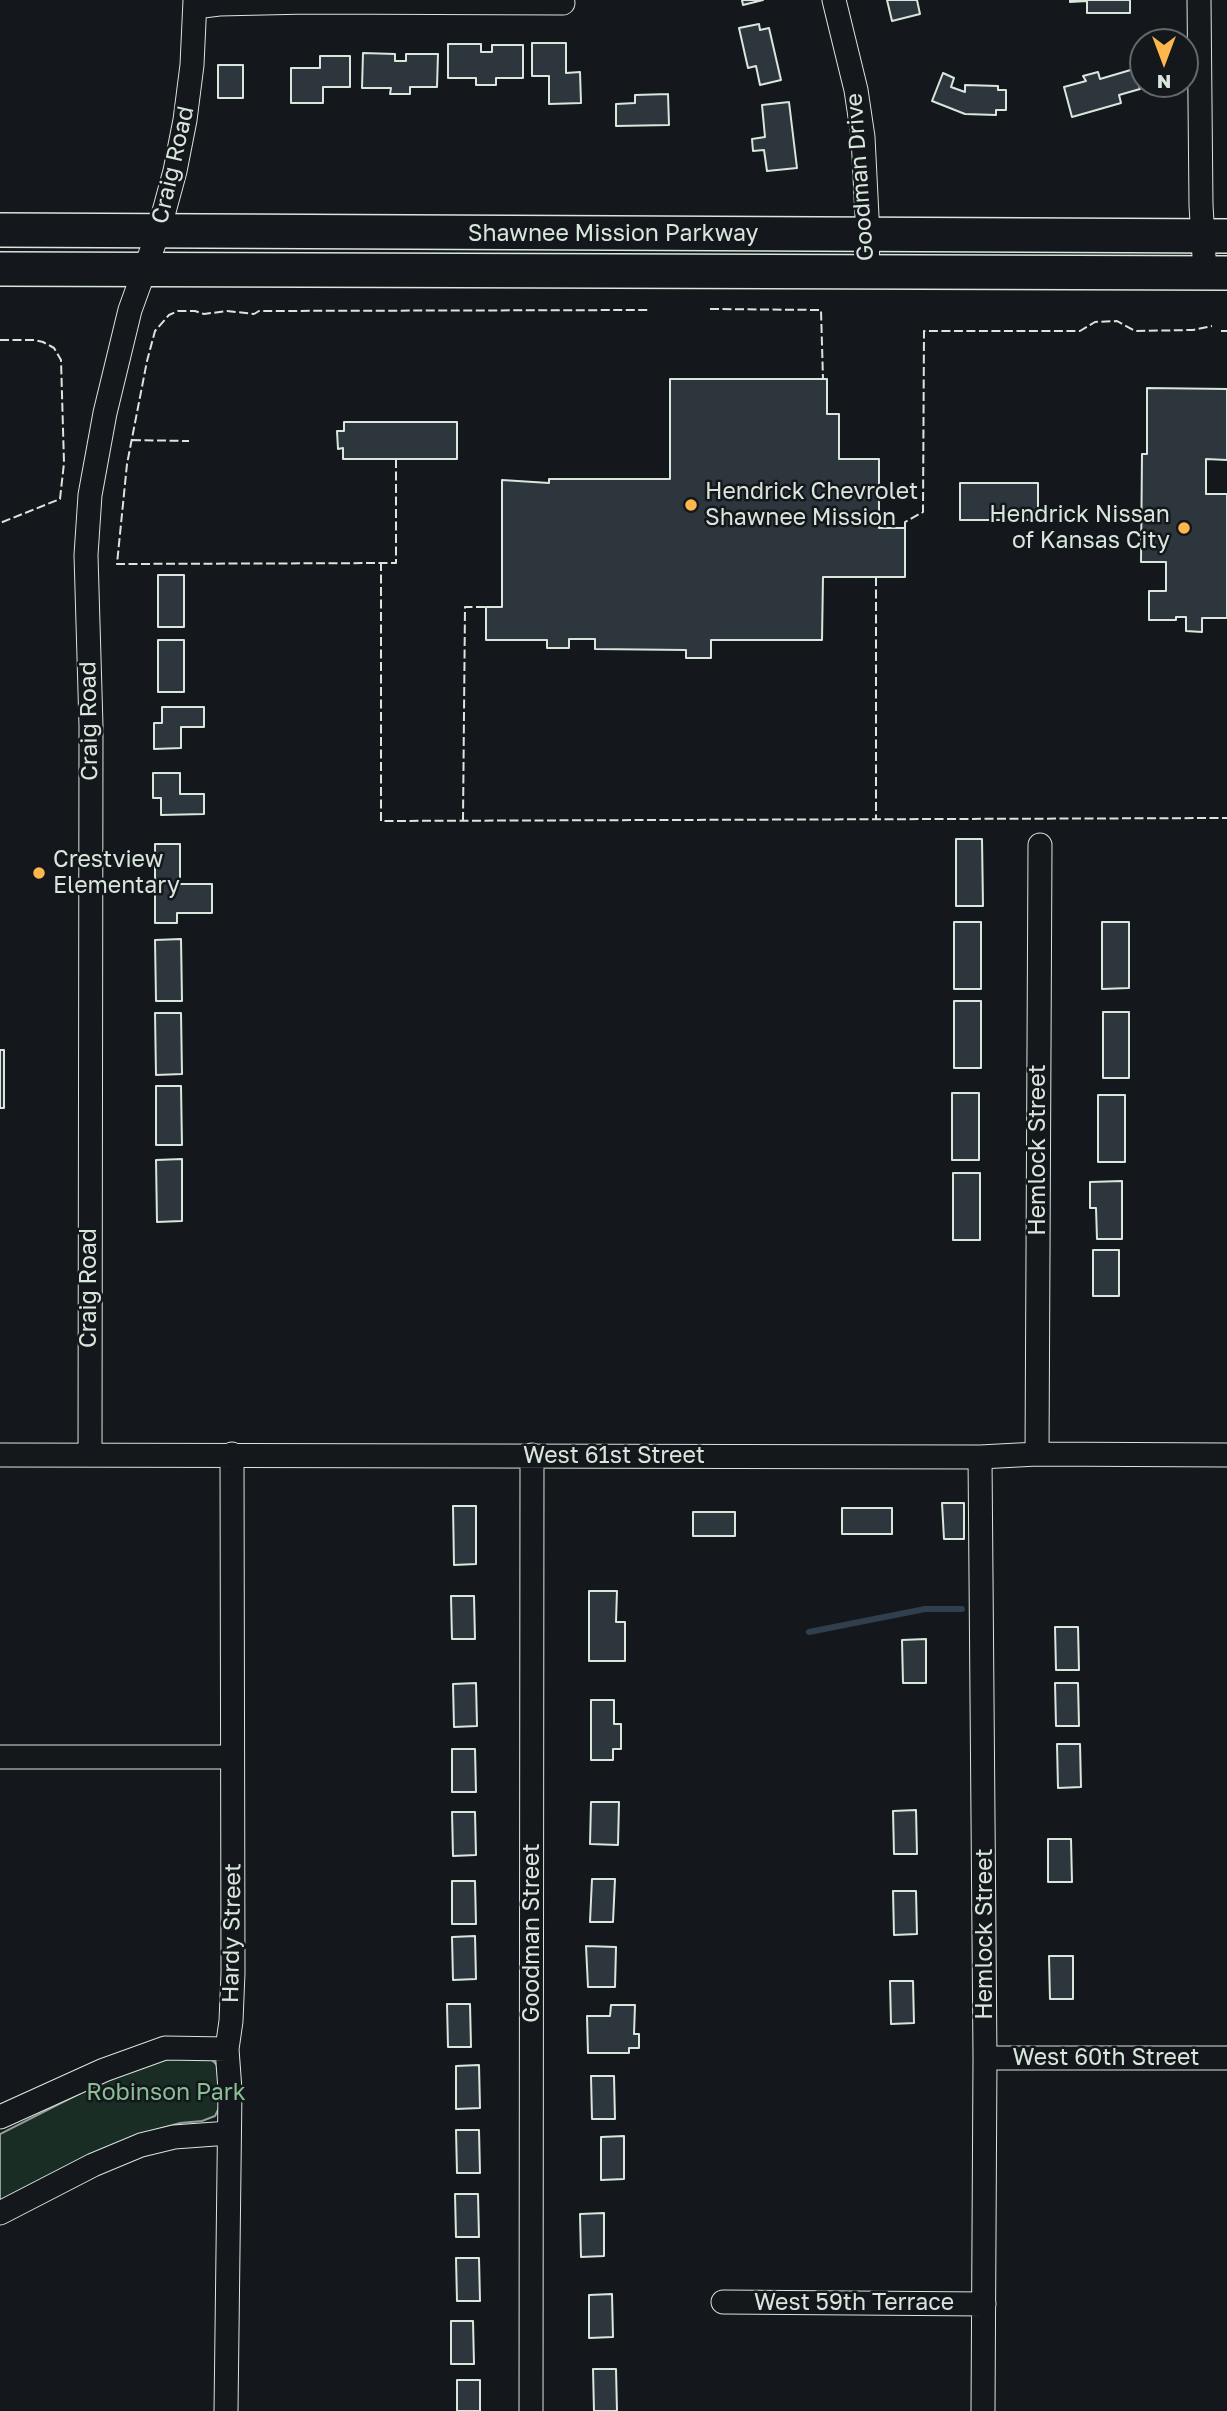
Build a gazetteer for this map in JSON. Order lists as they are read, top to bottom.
{
  "streets": {
    "highway": ["Shawnee Mission Parkway"],
    "street": [
      "Craig Road",
      "Goodman Drive",
      "Hemlock Street",
      "West 61st Street",
      "Hardy Street",
      "Goodman Street",
      "West 60th Street",
      "West 59th Terrace"
    ]
  },
  "crossings": [
    ["Craig Road", "Shawnee Mission Parkway"],
    ["Craig Road", "West 61st Street"],
    ["Goodman Drive", "Shawnee Mission Parkway"],
    ["Hemlock Street", "West 61st Street"],
    ["Hemlock Street", "West 60th Street"],
    ["Hemlock Street", "West 59th Terrace"],
    ["West 61st Street", "Hardy Street"],
    ["West 61st Street", "Goodman Street"]
  ],
  "parks": ["Robinson Park"],
  "places": ["Hendrick Chevrolet Shawnee Mission", "Hendrick Nissan of Kansas City", "Crestview Elementary"],
  "north": "bottom"
}
